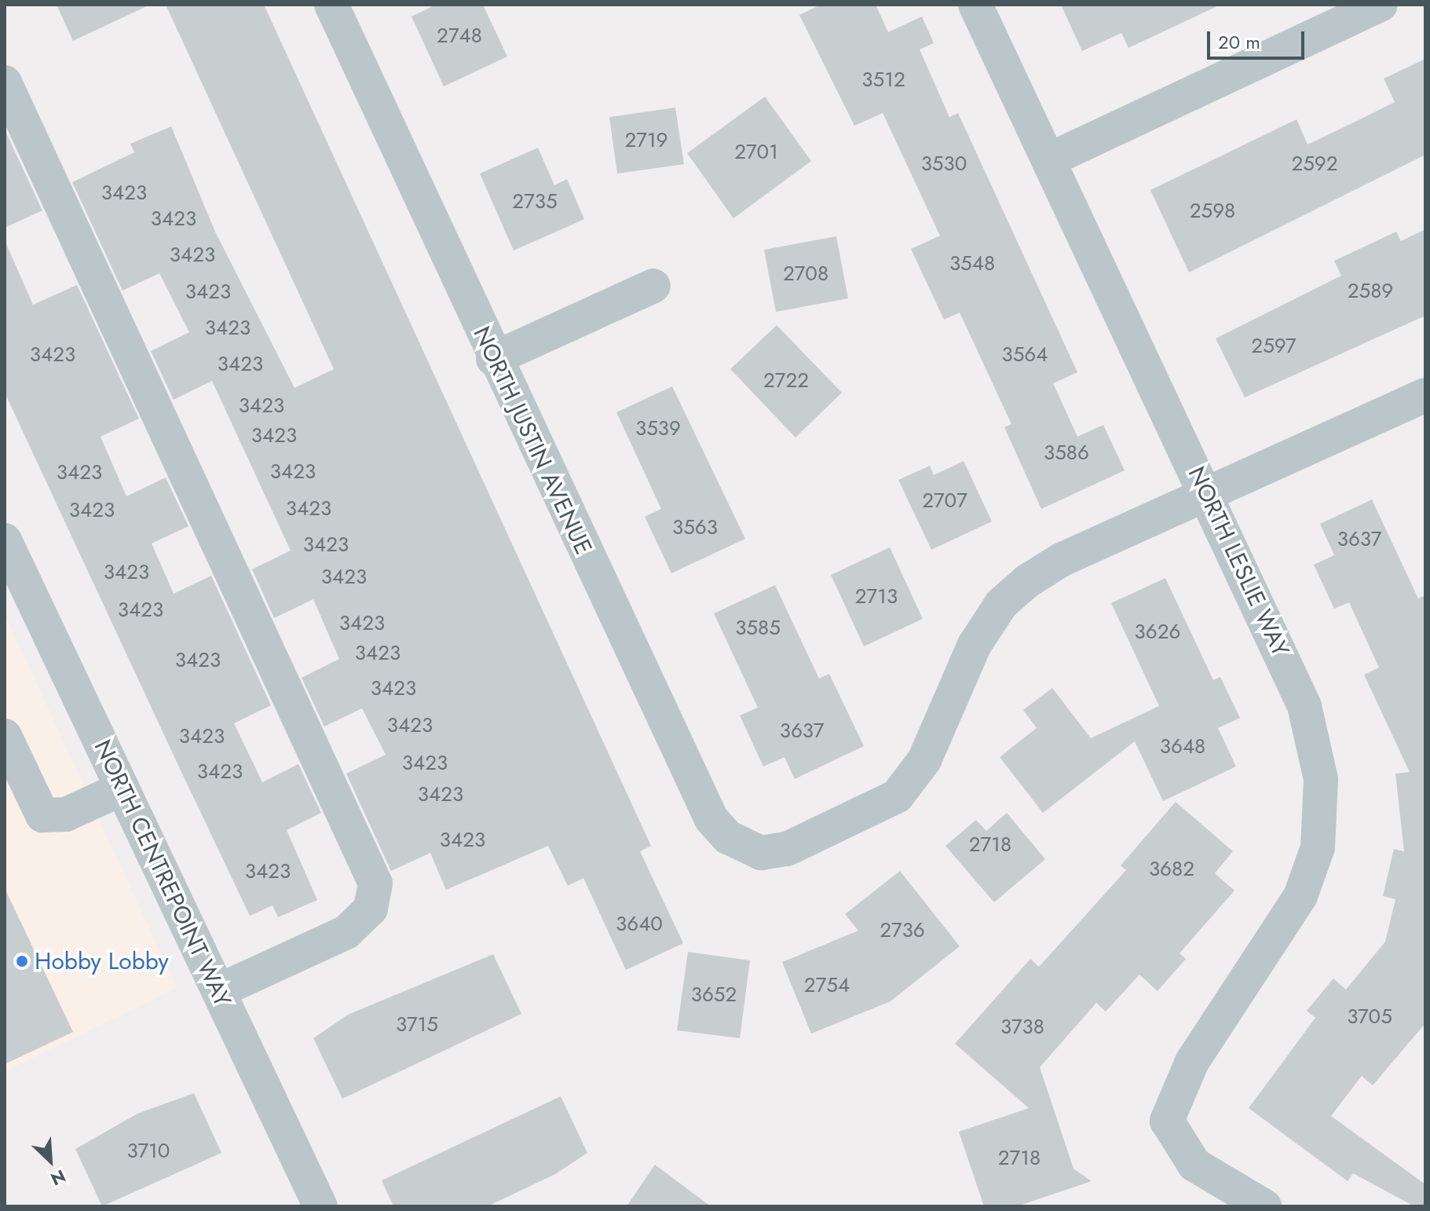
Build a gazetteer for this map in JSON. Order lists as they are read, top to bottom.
{
  "streets": {
    "street": ["NORTH JUSTIN AVENUE", "NORTH LESLIE WAY", "NORTH CENTREPOINT WAY"]
  },
  "crossings": [
    ["NORTH JUSTIN AVENUE", "NORTH LESLIE WAY"]
  ],
  "places": ["Hobby Lobby"],
  "house_numbers": [
    "2748",
    "3512",
    "2719",
    "2701",
    "3530",
    "2592",
    "3423",
    "2735",
    "2598",
    "3423",
    "3423",
    "3548",
    "2708",
    "2589",
    "3423",
    "3423",
    "2597",
    "3423",
    "3564",
    "3423",
    "2722",
    "3423",
    "3539",
    "3423",
    "3586",
    "3423",
    "3423",
    "2707",
    "3423",
    "3423",
    "3563",
    "3637",
    "3423",
    "3423",
    "3423",
    "2713",
    "3423",
    "3423",
    "3585",
    "3626",
    "3423",
    "3423",
    "3423",
    "3423",
    "3637",
    "3423",
    "3648",
    "3423",
    "3423",
    "3423",
    "3423",
    "2718",
    "3682",
    "3423",
    "3640",
    "2736",
    "2754",
    "3652",
    "3705",
    "3715",
    "3738",
    "3710",
    "2718"
  ],
  "scale_bar": "20 m",
  "north": "bottom right"
}
